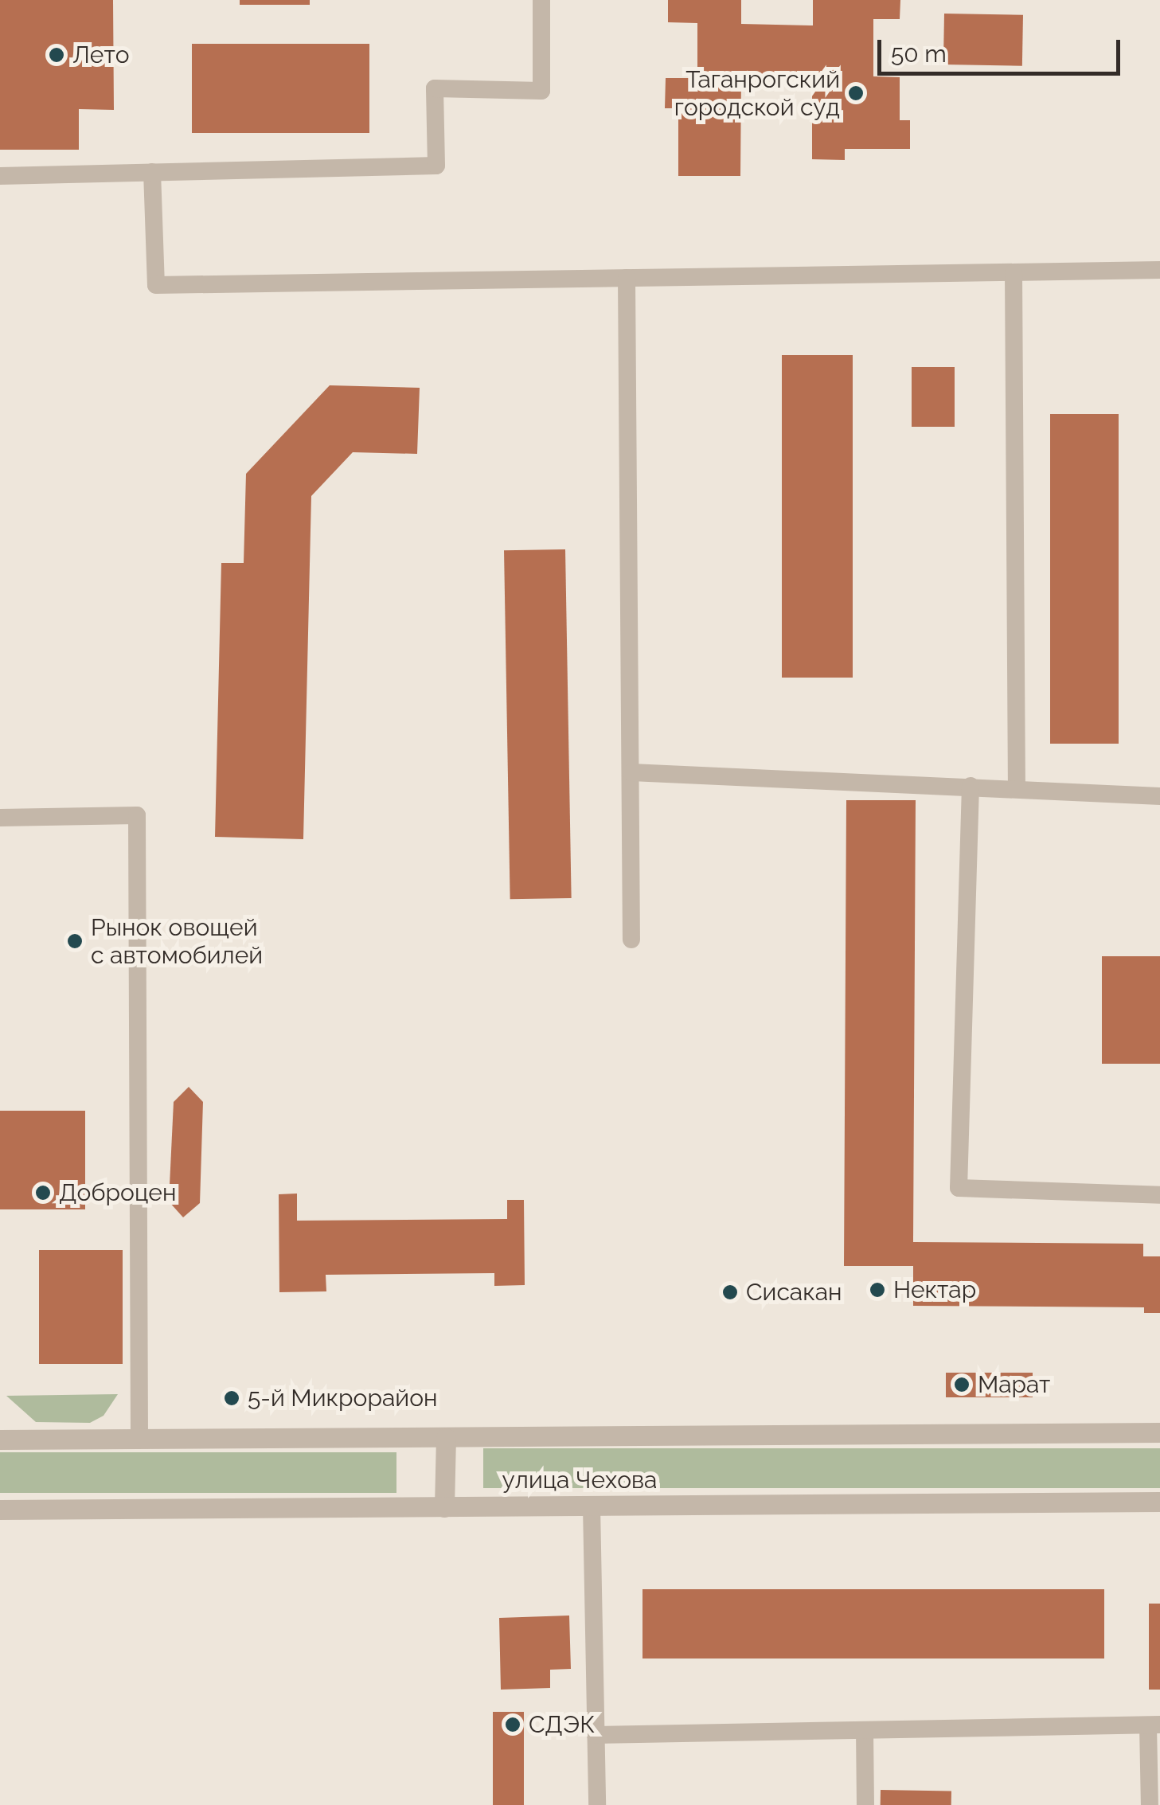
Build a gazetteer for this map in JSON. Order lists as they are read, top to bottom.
{
  "streets": {
    "street": ["улица Чехова"]
  },
  "places": [
    "Лето",
    "Таганрогский городской суд",
    "Рынок овощей с автомобилей",
    "Доброцен",
    "Нектар",
    "Сисакан",
    "Марат",
    "5-й Микрорайон",
    "СДЭК"
  ],
  "scale_bar": "50 m"
}
